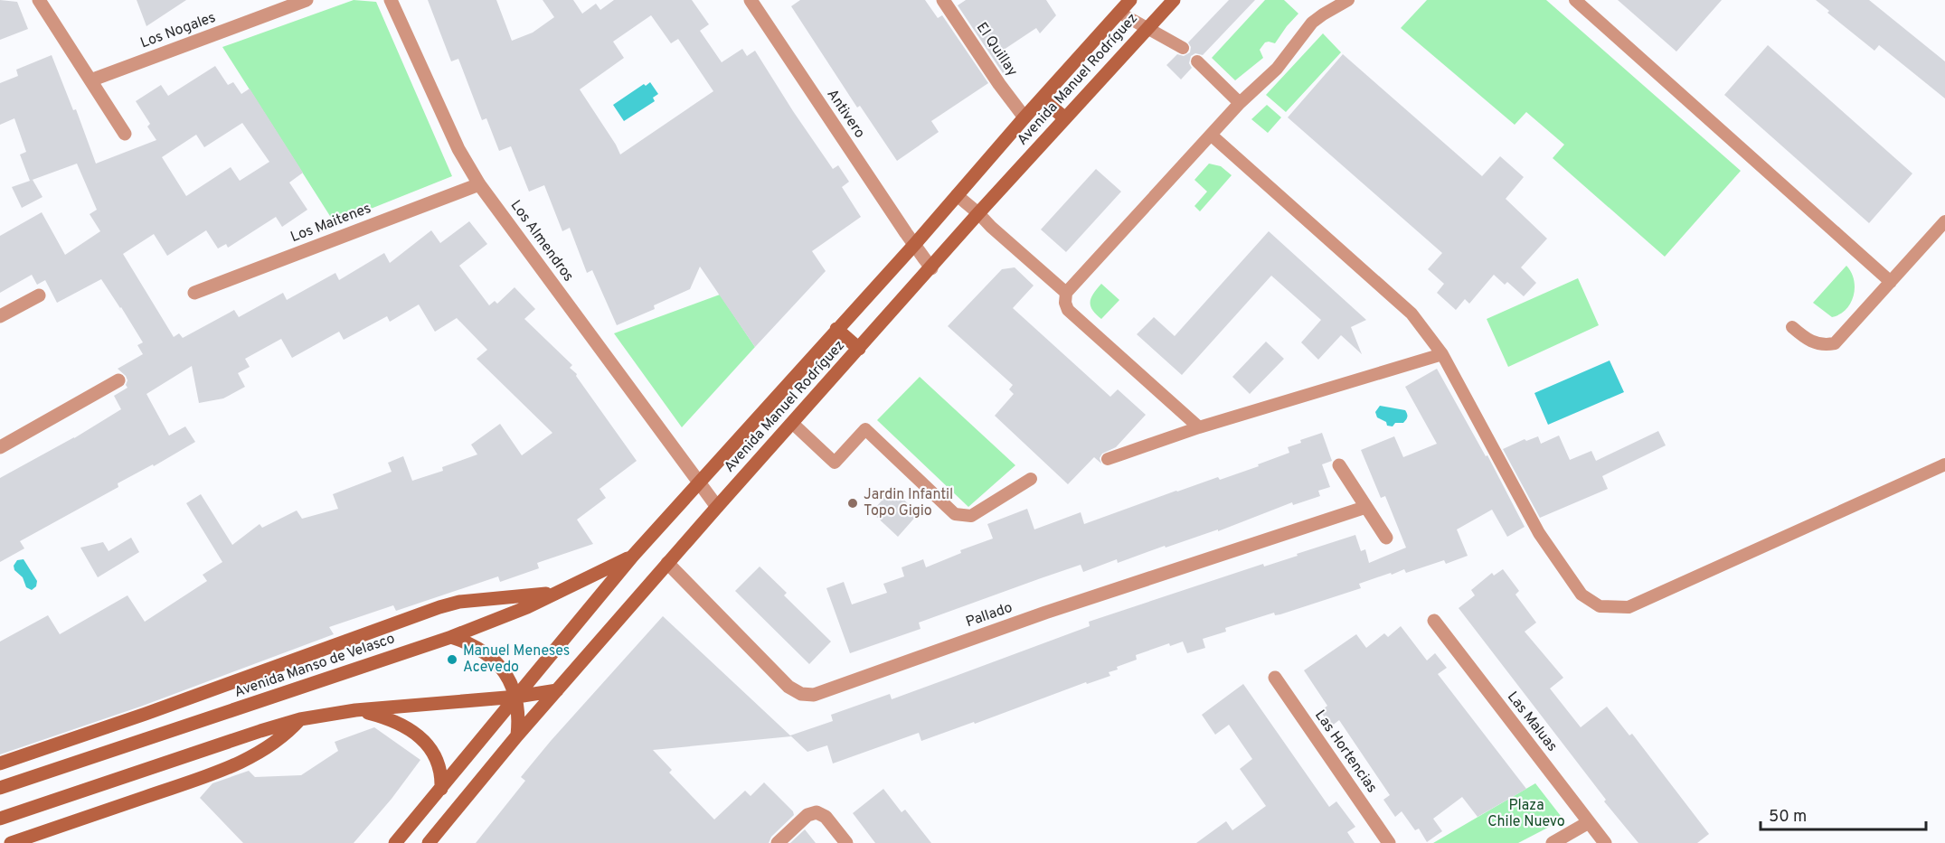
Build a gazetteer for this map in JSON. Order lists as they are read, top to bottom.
{
  "streets": {
    "main road": ["Avenida Manuel Rodríguez", "Avenida Manso de Velasco"],
    "street": [
      "Los Nogales",
      "El Quillay",
      "Antivero",
      "Los Maitenes",
      "Los Almendros",
      "Pallado",
      "Las Maluas",
      "Las Hortencias"
    ]
  },
  "crossings": [
    ["El Quillay", "Avenida Manuel Rodríguez"],
    ["Avenida Manuel Rodríguez", "Antivero"],
    ["Avenida Manuel Rodríguez", "Los Almendros"],
    ["Avenida Manuel Rodríguez", "Pallado"],
    ["Avenida Manuel Rodríguez", "Avenida Manso de Velasco"],
    ["Los Maitenes", "Los Almendros"]
  ],
  "parks": ["Plaza Chile Nuevo"],
  "places": ["Jardin Infantil Topo Gigio", "Manuel Meneses Acevedo"],
  "scale_bar": "50 m"
}
